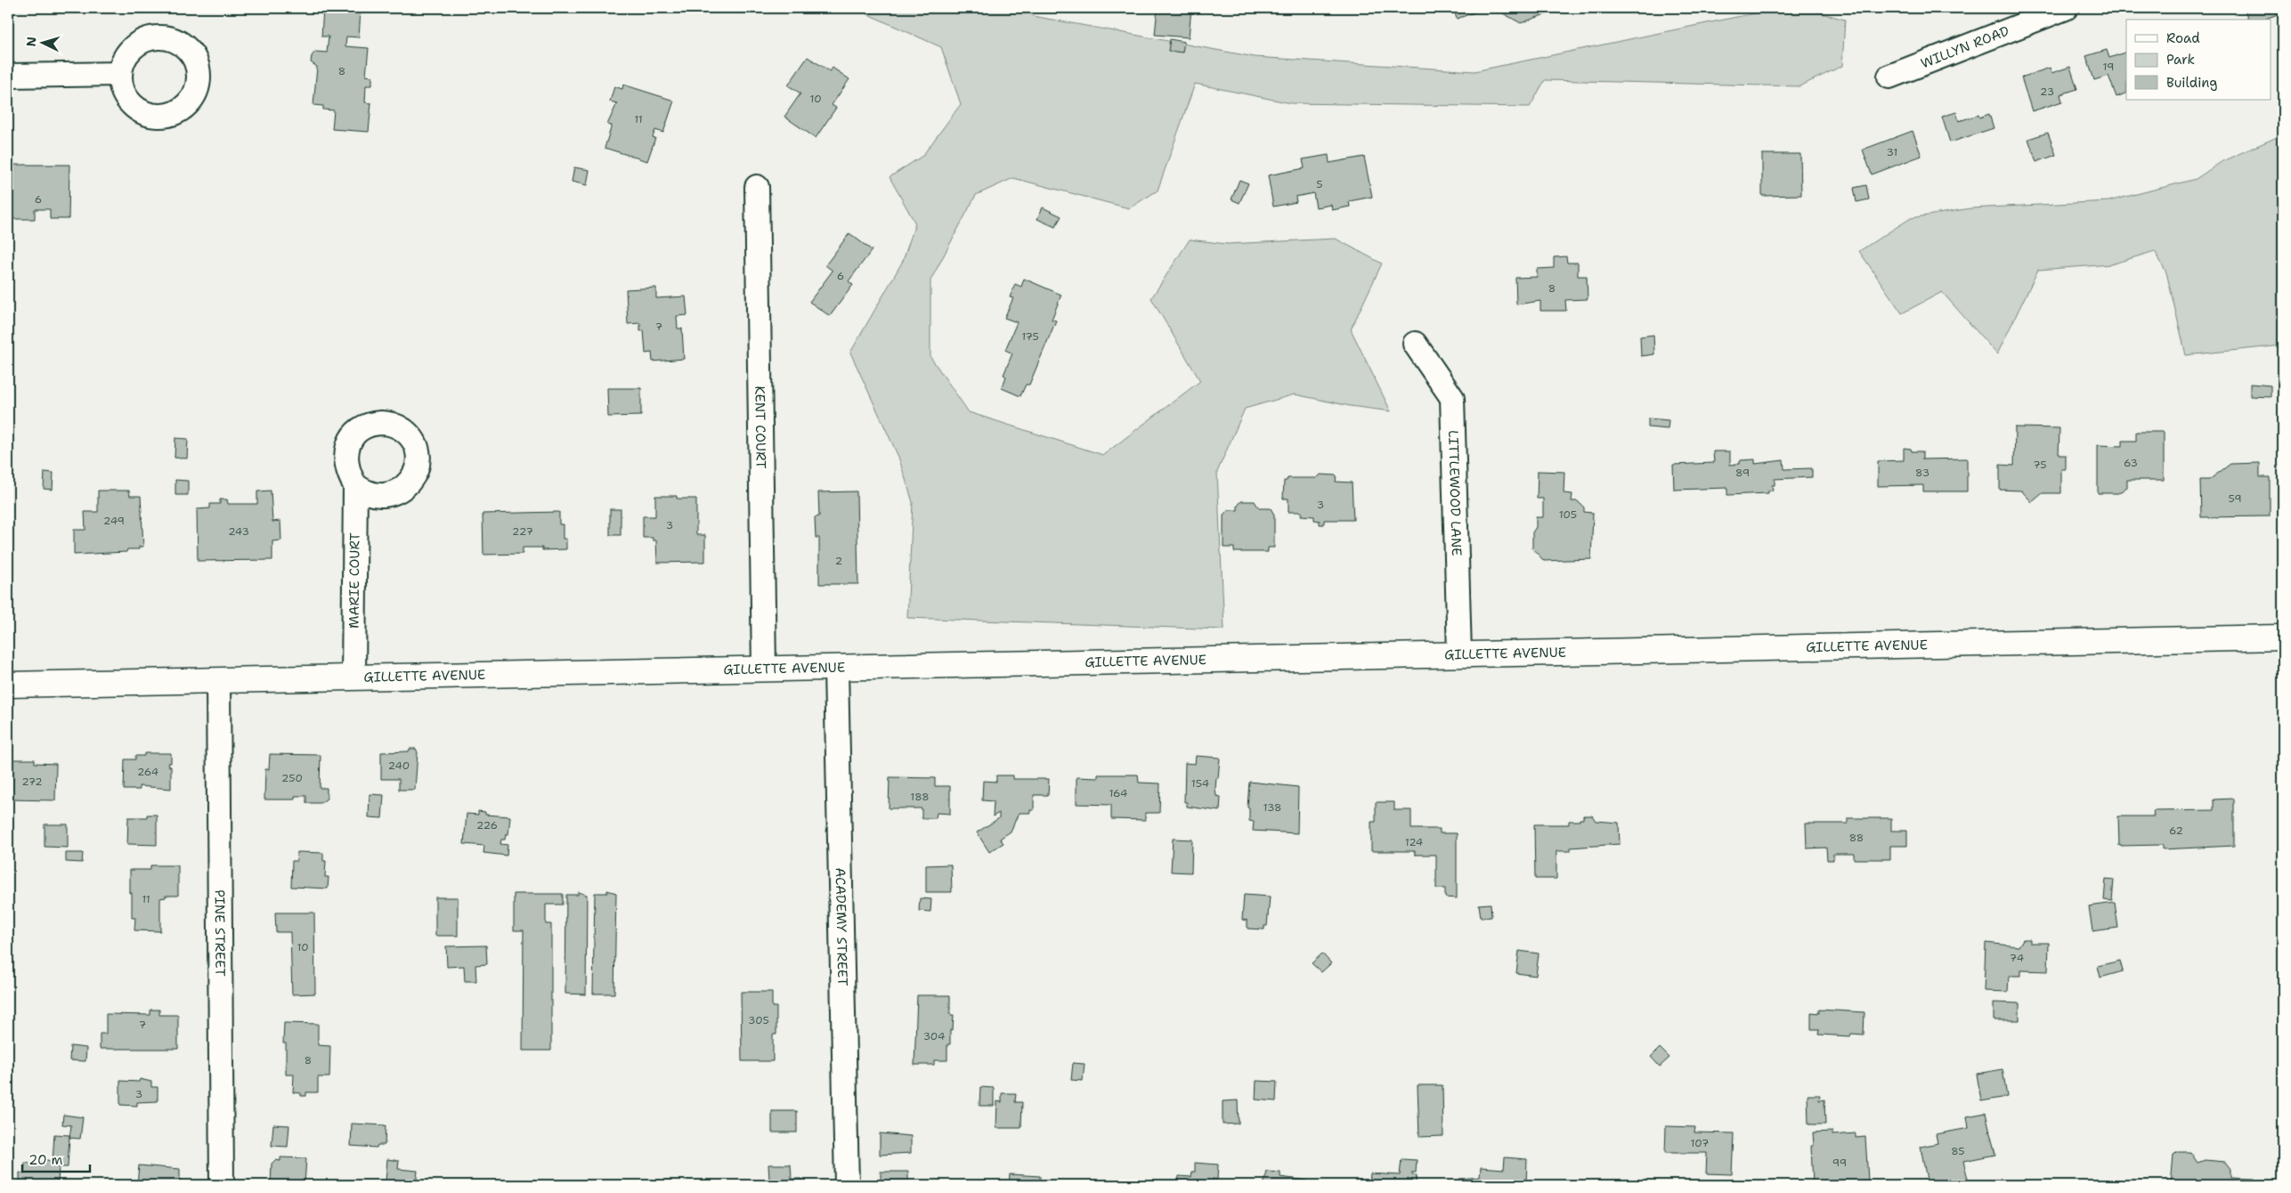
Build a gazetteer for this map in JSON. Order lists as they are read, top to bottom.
{
  "streets": {
    "street": [
      "WILLYN ROAD",
      "KENT COURT",
      "LITTLEWOOD LANE",
      "MARIE COURT",
      "GILLETTE AVENUE",
      "ACADEMY STREET",
      "PINE STREET"
    ]
  },
  "crossings": [
    ["KENT COURT", "GILLETTE AVENUE"],
    ["LITTLEWOOD LANE", "GILLETTE AVENUE"],
    ["MARIE COURT", "GILLETTE AVENUE"],
    ["GILLETTE AVENUE", "ACADEMY STREET"],
    ["GILLETTE AVENUE", "PINE STREET"]
  ],
  "house_numbers": [
    "19",
    "8",
    "23",
    "10",
    "11",
    "31",
    "5",
    "6",
    "6",
    "8",
    "7",
    "175",
    "63",
    "75",
    "89",
    "83",
    "59",
    "3",
    "105",
    "249",
    "3",
    "243",
    "227",
    "2",
    "240",
    "264",
    "250",
    "272",
    "154",
    "164",
    "188",
    "138",
    "226",
    "62",
    "88",
    "124",
    "11",
    "10",
    "74",
    "305",
    "7",
    "304",
    "8",
    "3",
    "107",
    "85",
    "99"
  ],
  "legend": ["Road", "Park", "Building"],
  "scale_bar": "20 m",
  "north": "left"
}
